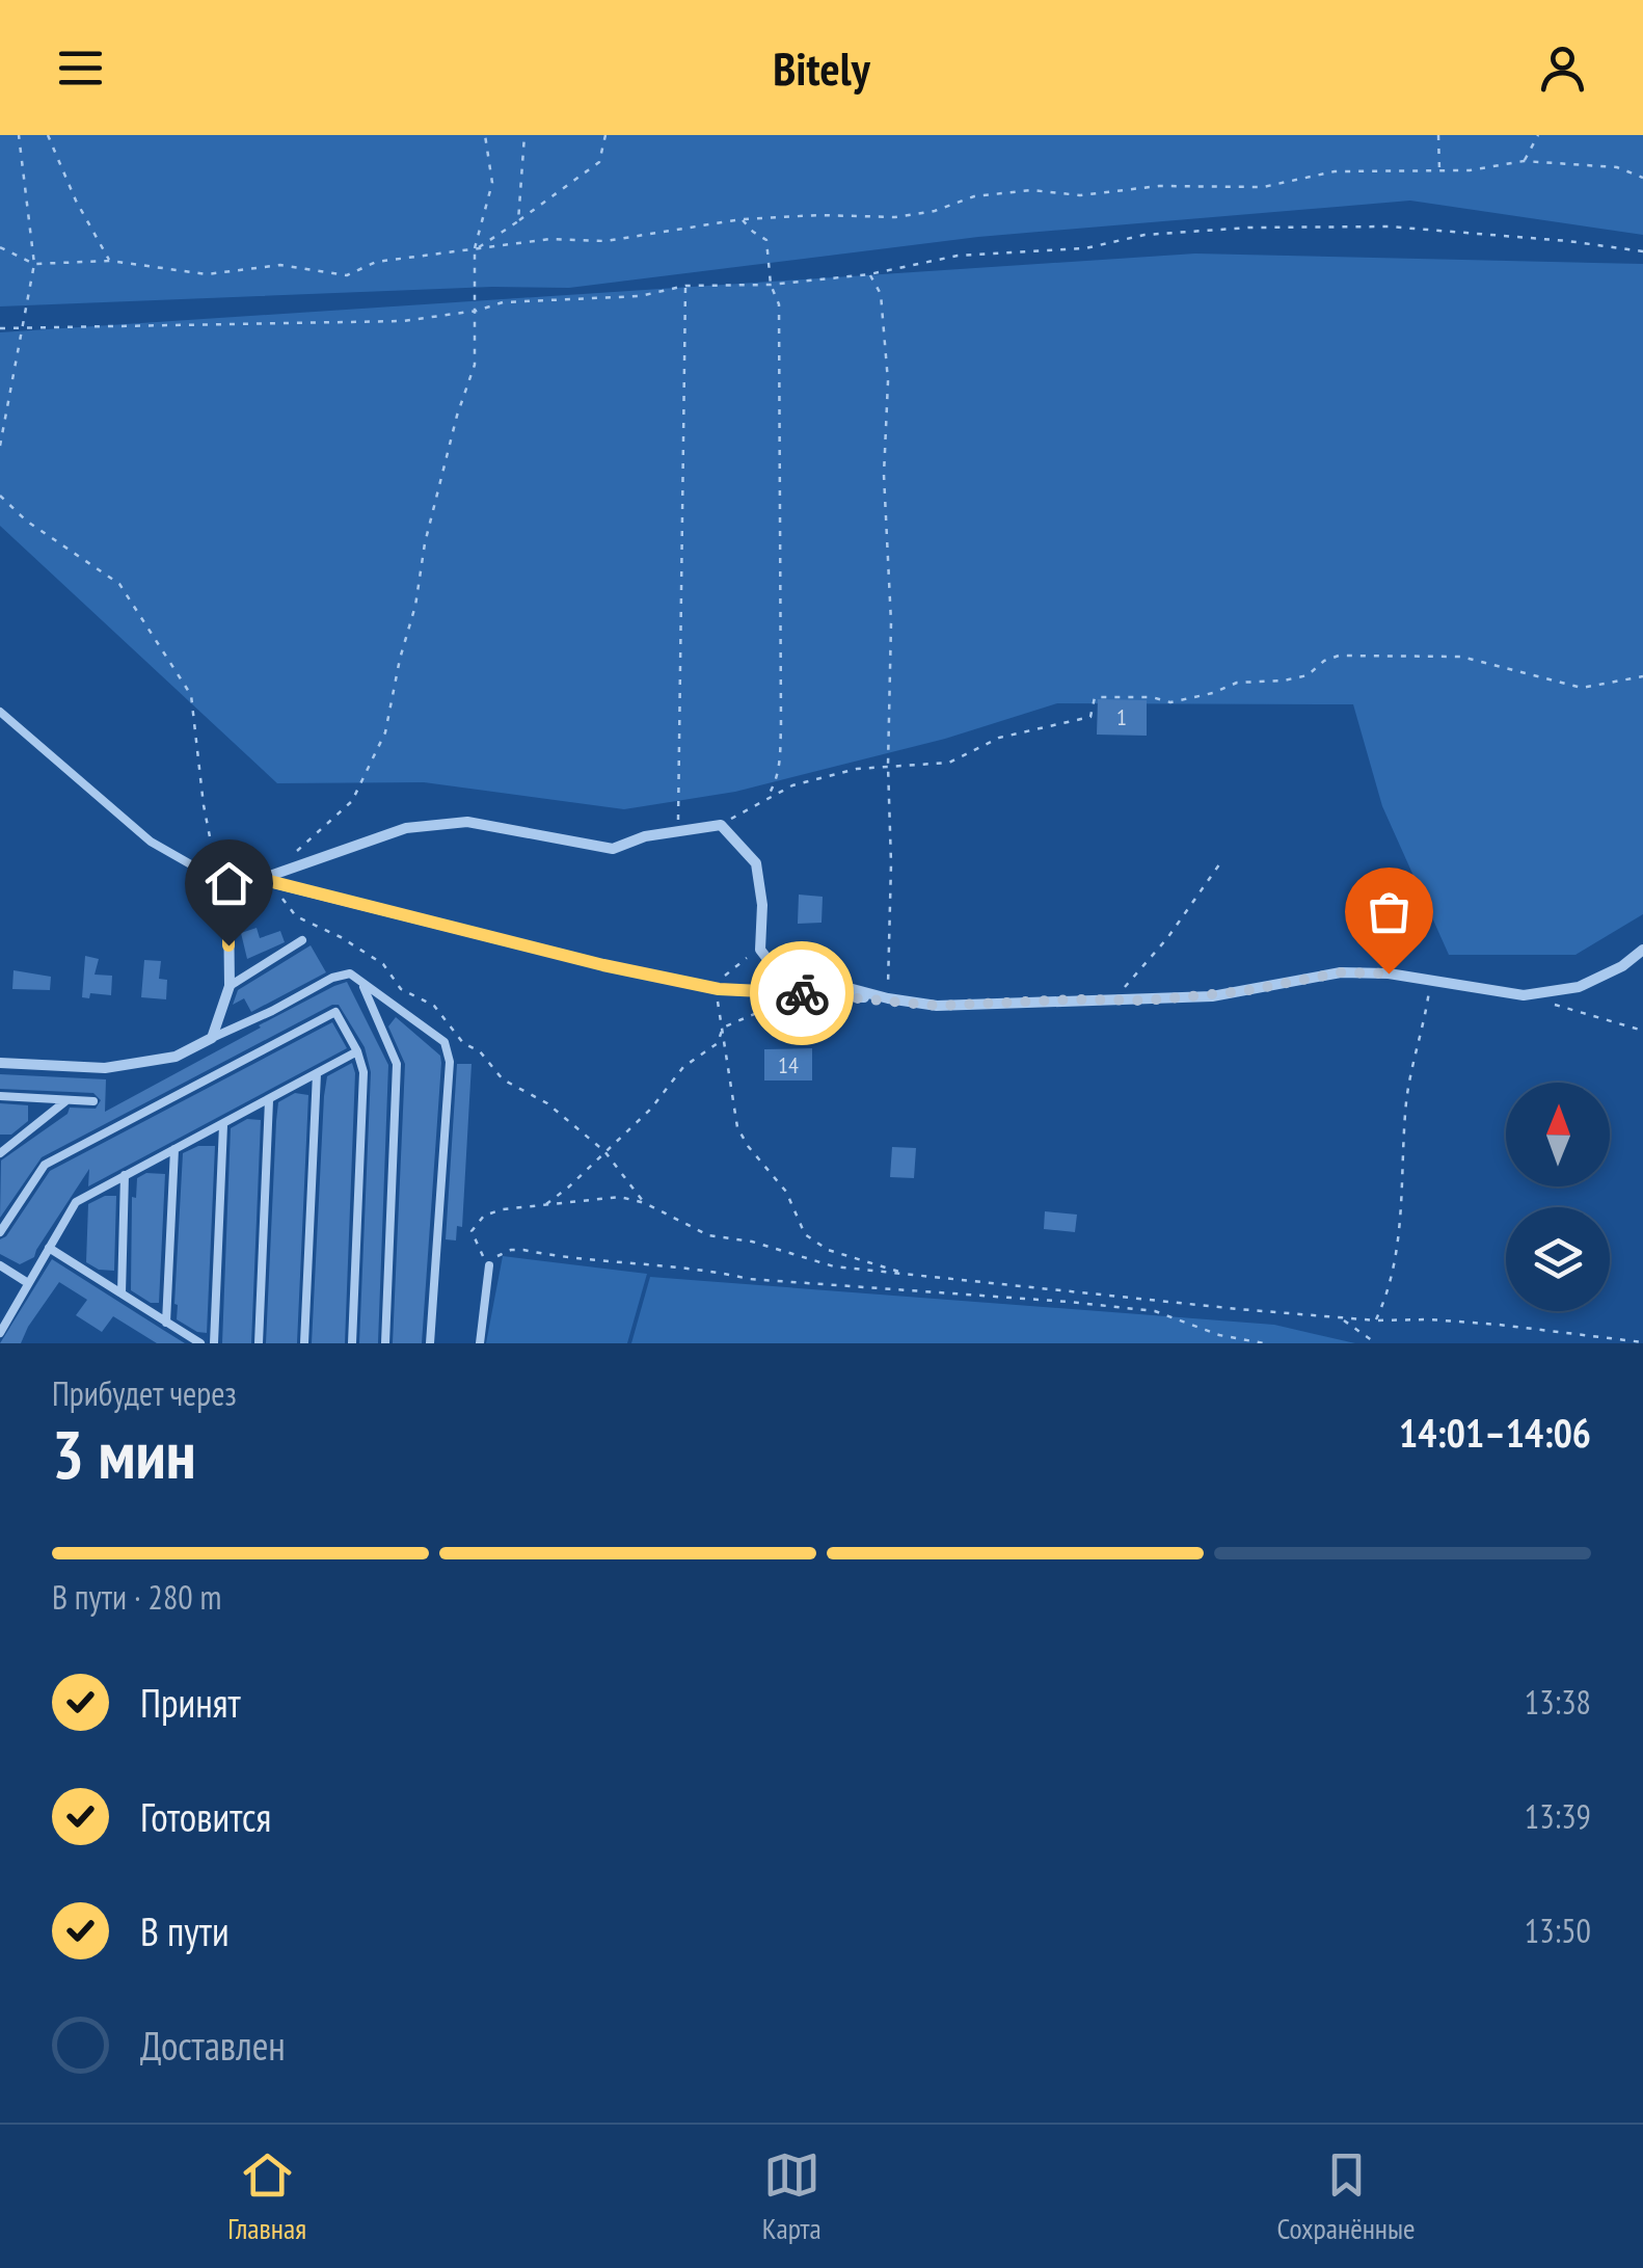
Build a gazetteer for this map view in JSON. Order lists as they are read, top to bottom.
{
  "house_numbers": ["1", "14"],
  "north": "top",
  "page": {
    "header": "Bitely",
    "heading": ["3 мин", "Прибудет через", "14:01–14:06"],
    "bar": "В пути · 280 m",
    "list": [
      ["Принят", "13:38"],
      ["Готовится", "13:39"],
      ["В пути", "13:50"],
      "Доставлен"
    ],
    "tabs": ["Главная", "Карта", "Сохранённые"]
  }
}
